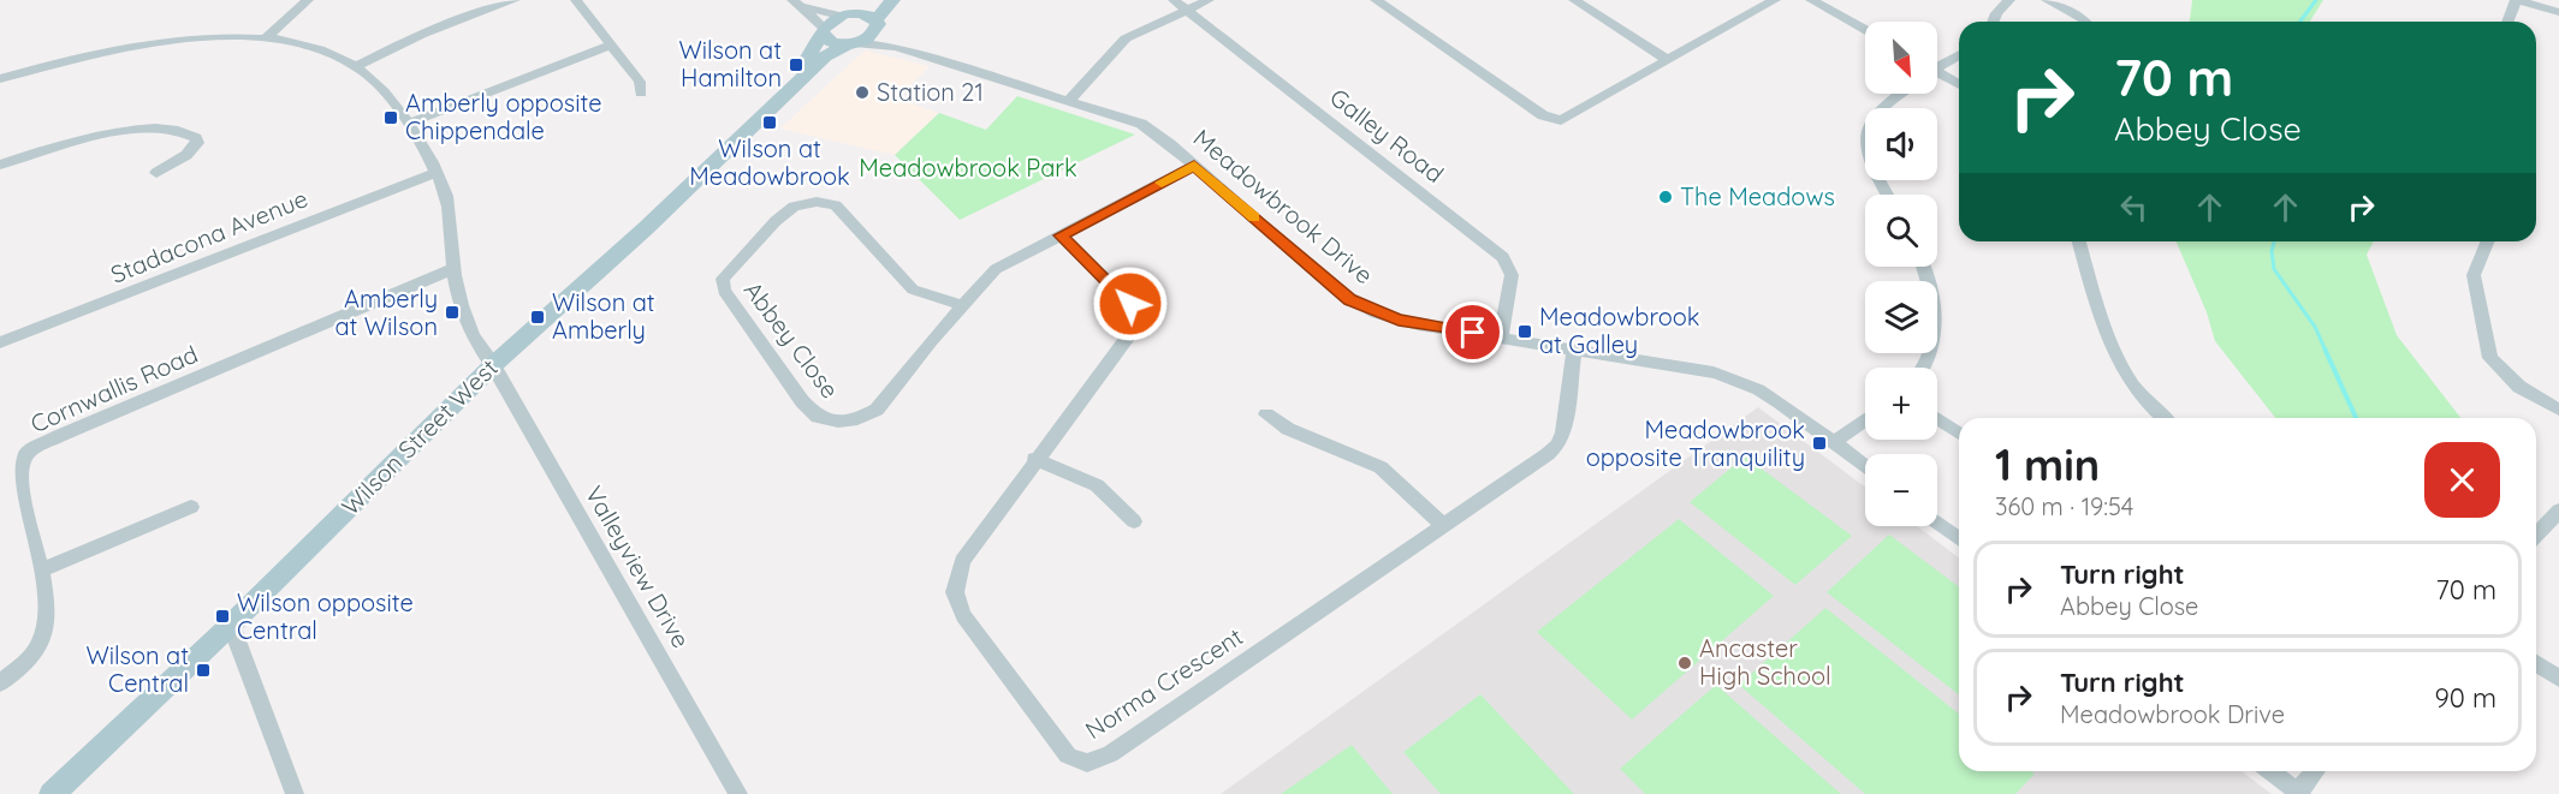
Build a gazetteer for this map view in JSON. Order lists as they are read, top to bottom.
{
  "streets": {
    "main road": ["Wilson Street West"],
    "street": [
      "Galley Road",
      "Meadowbrook Drive",
      "Stadacona Avenue",
      "Abbey Close",
      "Cornwallis Road",
      "Valleyview Drive",
      "Norma Crescent"
    ]
  },
  "crossings": [
    ["Galley Road", "Meadowbrook Drive"],
    ["Meadowbrook Drive", "Abbey Close"],
    ["Meadowbrook Drive", "Wilson Street West"],
    ["Meadowbrook Drive", "Norma Crescent"],
    ["Stadacona Avenue", "Valleyview Drive"],
    ["Abbey Close", "Norma Crescent"],
    ["Cornwallis Road", "Valleyview Drive"],
    ["Wilson Street West", "Valleyview Drive"]
  ],
  "parks": ["Meadowbrook Park"],
  "places": {
    "transit": [
      "Wilson at Hamilton",
      "Amberly opposite Chippendale",
      "Wilson at Meadowbrook",
      "Amberly at Wilson",
      "Wilson at Amberly",
      "Meadowbrook at Galley",
      "Meadowbrook opposite Tranquility",
      "Wilson opposite Central",
      "Wilson at Central"
    ],
    "other": ["Station 21", "The Meadows", "Ancaster High School"]
  },
  "north": "bottom right",
  "page": {
    "map_buttons": ["+", "−"],
    "turn": ["70 m", "Abbey Close"],
    "heading": ["1 min", "360 m · 19:54"],
    "list": [
      {
        "name": "Turn right",
        "note": "Abbey Close",
        "value": "70 m"
      },
      {
        "name": "Turn right",
        "note": "Meadowbrook Drive",
        "value": "90 m"
      }
    ]
  }
}
